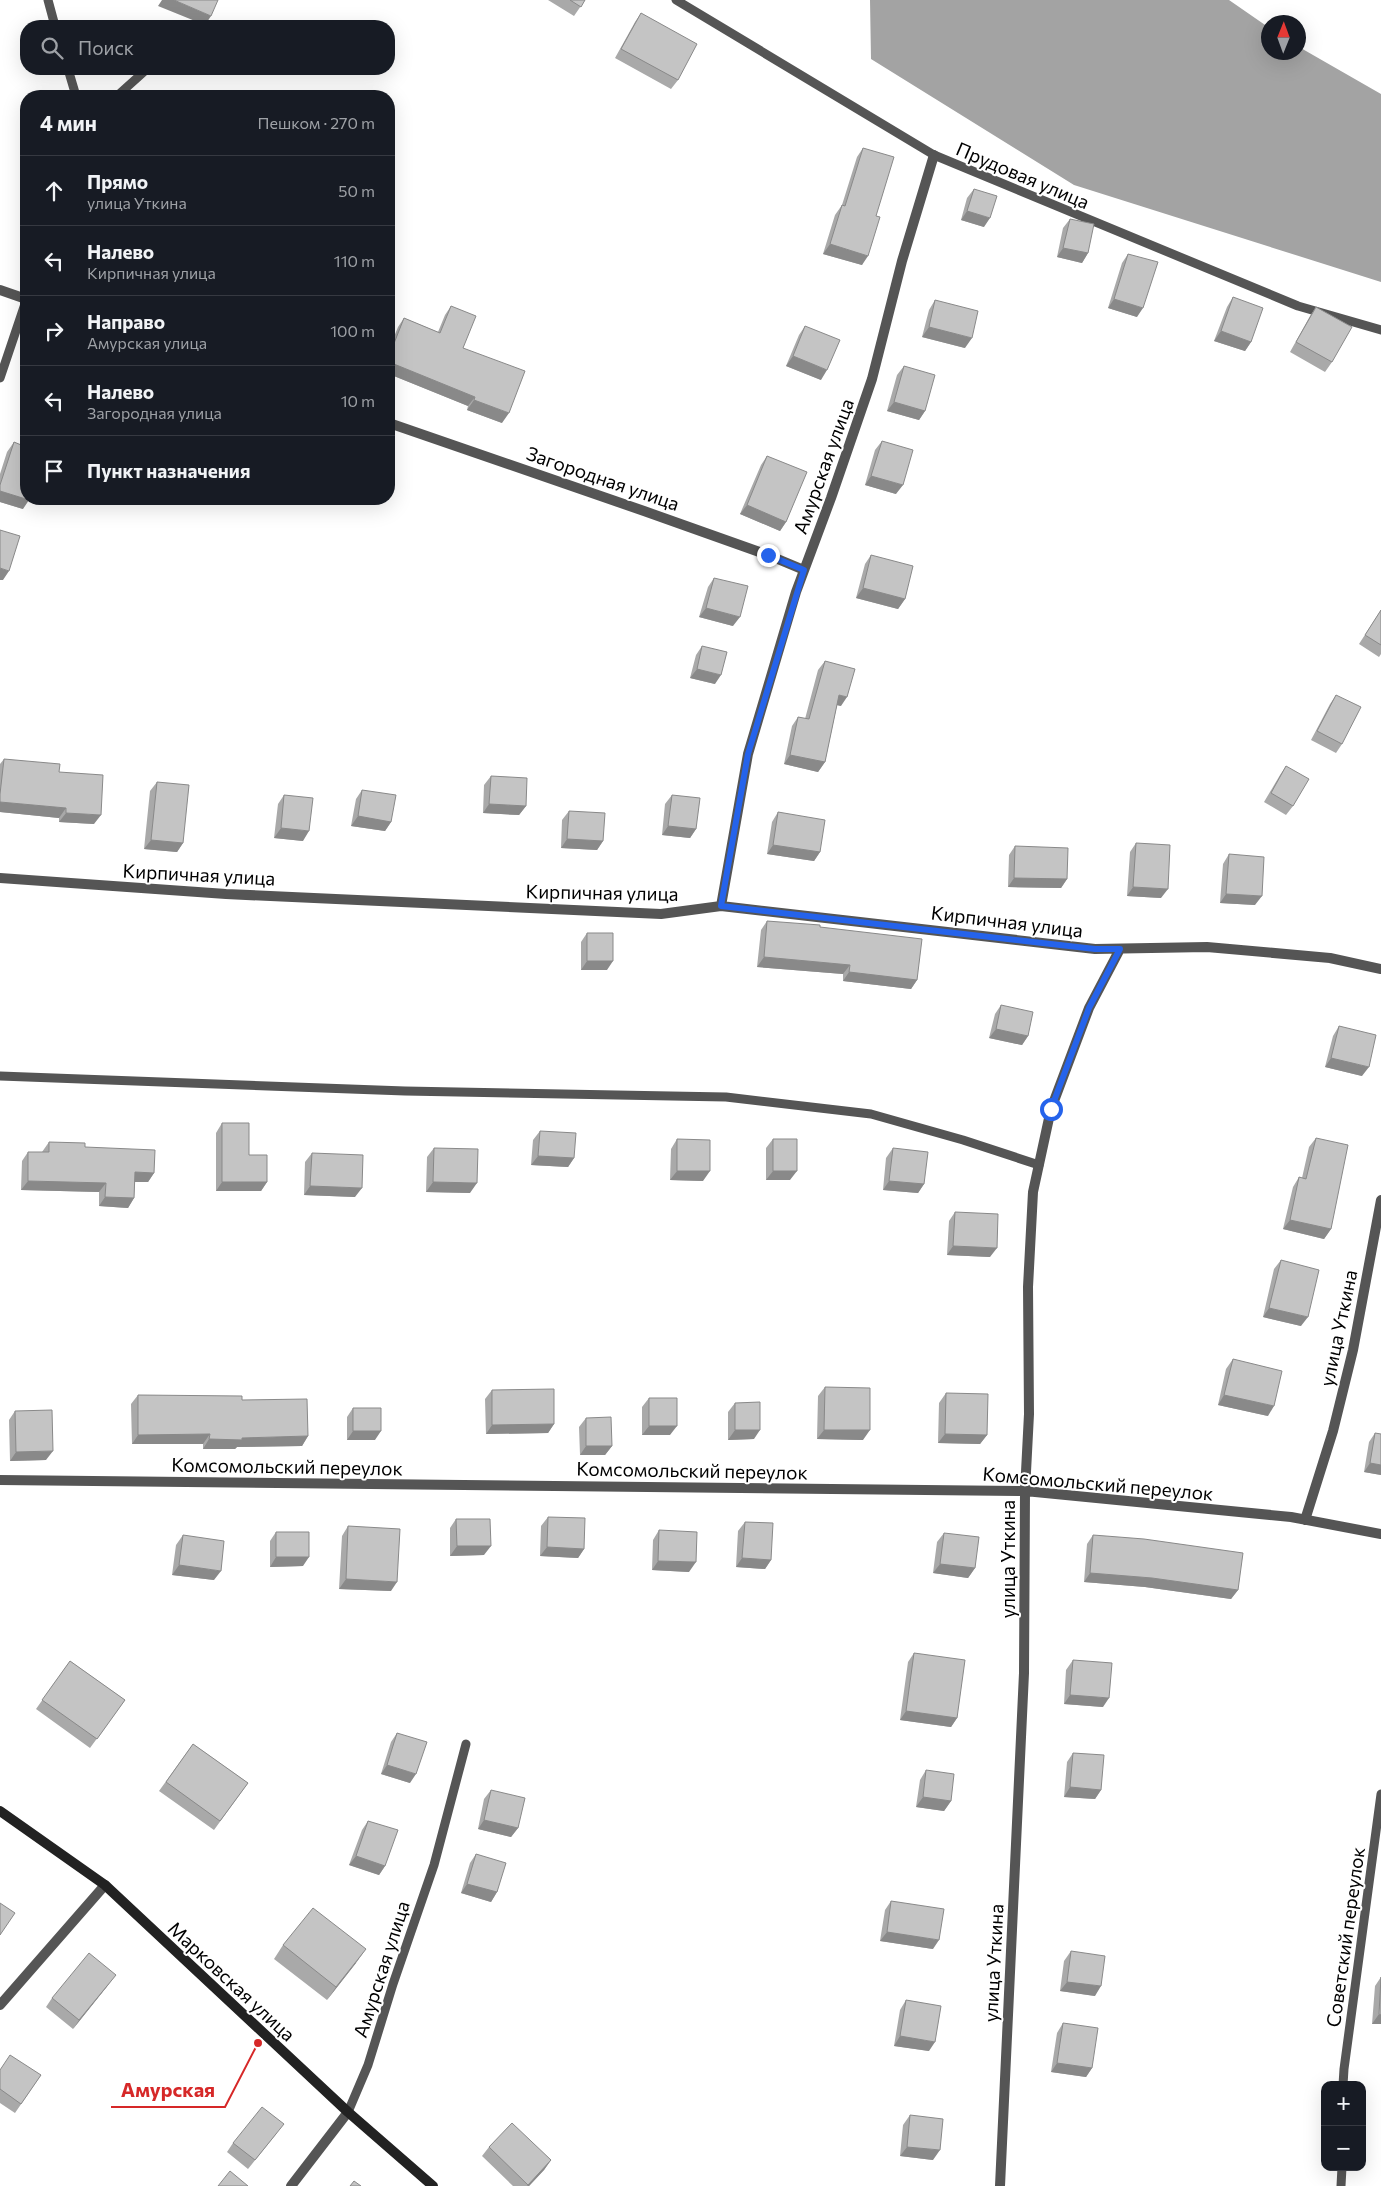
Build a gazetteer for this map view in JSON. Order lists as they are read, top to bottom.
{
  "streets": {
    "main road": ["Марковская улица"],
    "street": [
      "Амурская улица",
      "Загородная улица",
      "Кирпичная улица",
      "улица Уткина",
      "Комсомольский переулок"
    ],
    "lane": ["Прудовая улица", "Советский переулок"]
  },
  "crossings": [
    ["Прудовая улица", "Амурская улица"],
    ["Амурская улица", "Загородная улица"],
    ["Амурская улица", "Кирпичная улица"],
    ["Амурская улица", "Марковская улица"],
    ["Кирпичная улица", "улица Уткина"],
    ["улица Уткина", "Комсомольский переулок"]
  ],
  "places": ["Амурская"],
  "north": "top",
  "page": {
    "search": "Поиск",
    "heading": ["4 мин", "Пешком · 270 m"],
    "list": [
      ["Прямо", "улица Уткина", "50 m"],
      ["Налево", "Кирпичная улица", "110 m"],
      ["Направо", "Амурская улица", "100 m"],
      ["Налево", "Загородная улица", "10 m"],
      "Пункт назначения"
    ],
    "map_buttons": ["+", "−"]
  }
}
